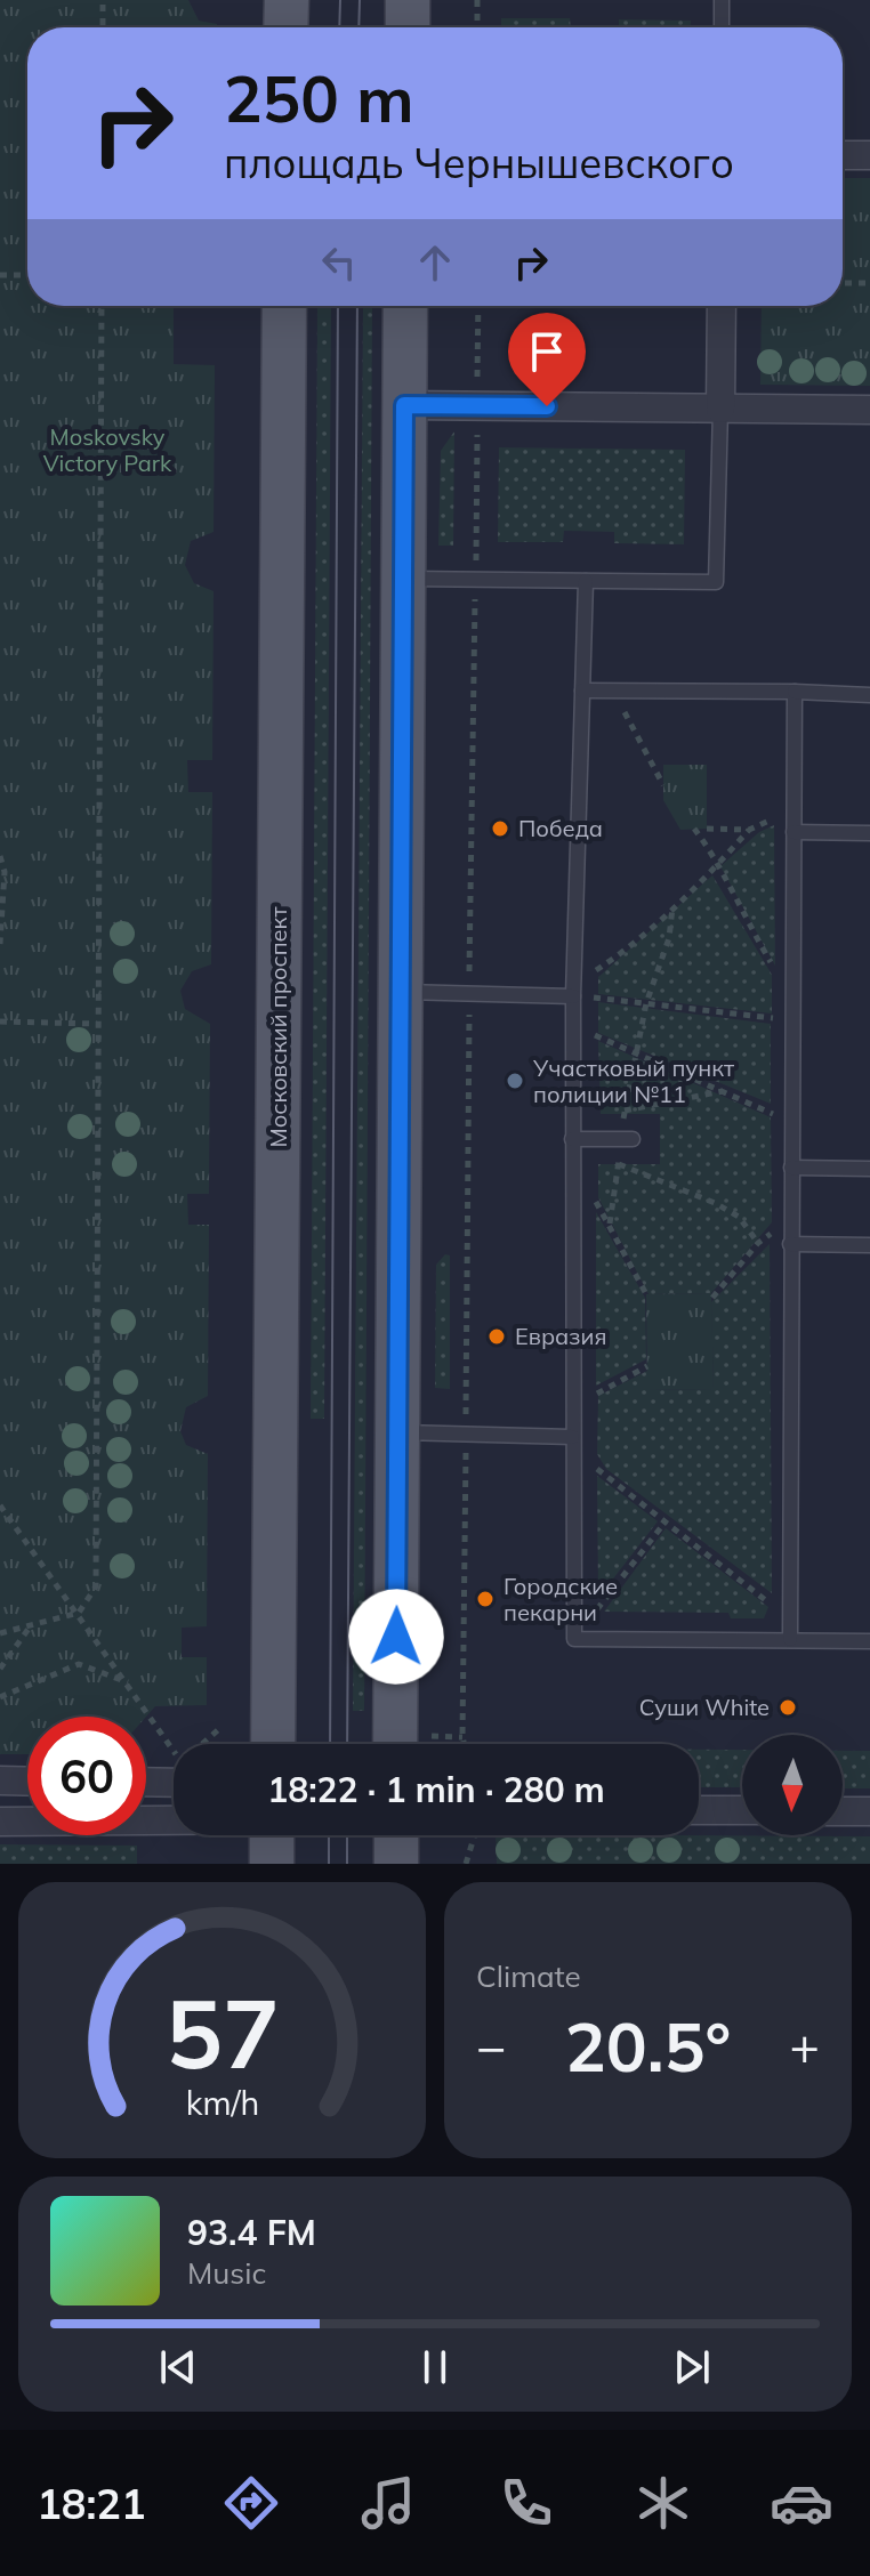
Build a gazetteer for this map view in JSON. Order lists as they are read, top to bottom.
{
  "streets": {
    "main road": ["Московский проспект"]
  },
  "parks": ["Moskovsky Victory Park"],
  "places": [
    "Победа",
    "Участковый пункт полиции №11",
    "Евразия",
    "Городские пекарни",
    "Суши White"
  ],
  "north": "bottom",
  "page": {
    "turn": ["250 m", "площадь Чернышевского"],
    "limit": "60",
    "trip": "18:22 · 1 min · 280 m",
    "tile": "Climate",
    "heat": ["−", "20.5°", "+"],
    "song": ["93.4 FM", "Music"],
    "tabs": "18:21",
    "gauge": ["57", "km/h"]
  }
}
